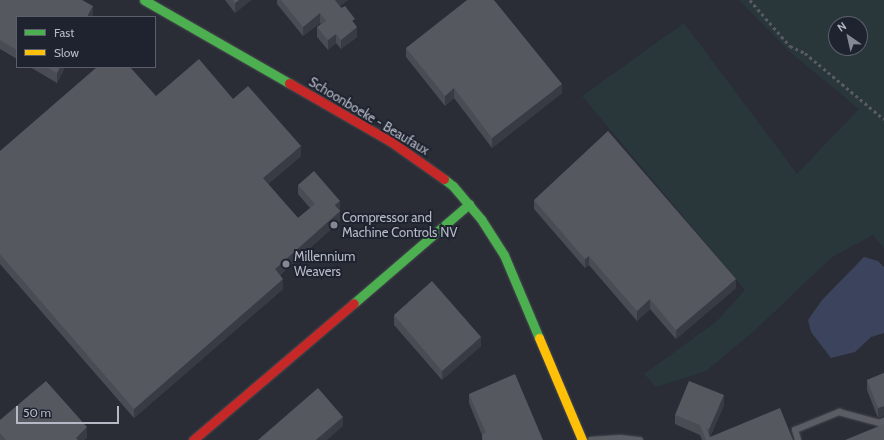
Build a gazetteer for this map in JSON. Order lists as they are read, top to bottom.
{
  "streets": {
    "street": ["Schoonboeke - Beaufaux"]
  },
  "places": ["Compressor and Machine Controls NV", "Millennium Weavers"],
  "legend": ["Fast", "Slow"],
  "scale_bar": "50 m",
  "north": "top left"
}
